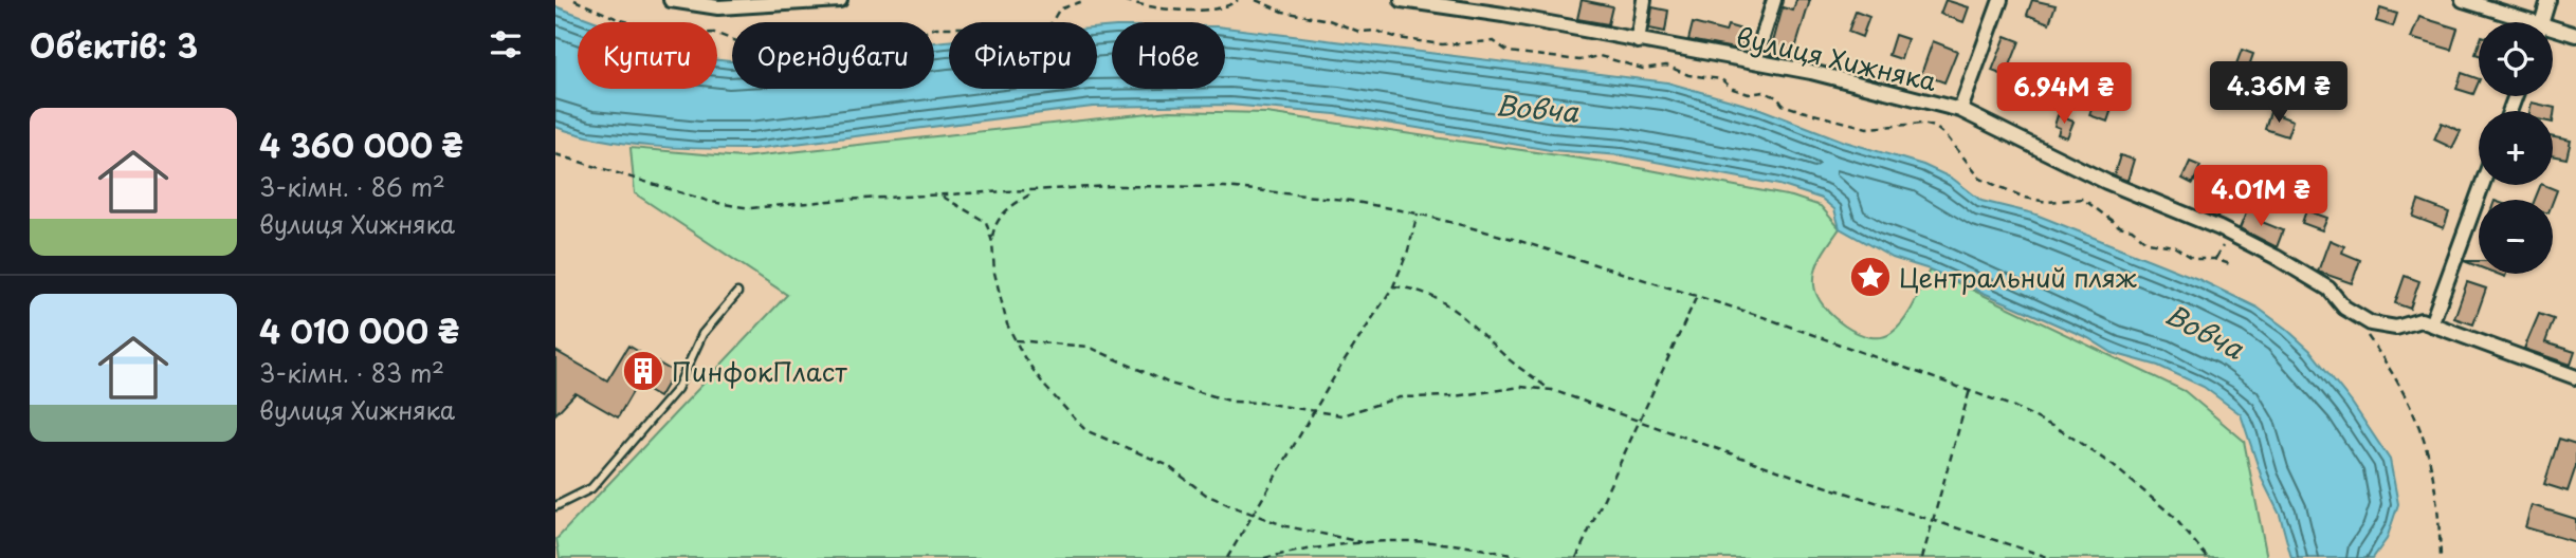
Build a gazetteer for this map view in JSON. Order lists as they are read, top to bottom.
{
  "streets": {
    "street": ["вулиця Хижняка"]
  },
  "water": ["Вовча"],
  "places": {
    "place": ["Центральний пляж"],
    "building": ["ПинфокПласт"]
  },
  "page": {
    "heading": "Об’єктів: 3",
    "map_buttons": ["+", "−"],
    "chip": [
      "Купити",
      "Орендувати",
      "Фільтри",
      "Нове"
    ],
    "price": ["4.36M ₴", "6.94M ₴", "4.01M ₴"],
    "list": [
      {
        "name": "4 360 000 ₴",
        "note": "3-кімн. · 86 m² · вулиця Хижняка"
      },
      {
        "name": "4 010 000 ₴",
        "note": "3-кімн. · 83 m² · вулиця Хижняка"
      }
    ]
  }
}
